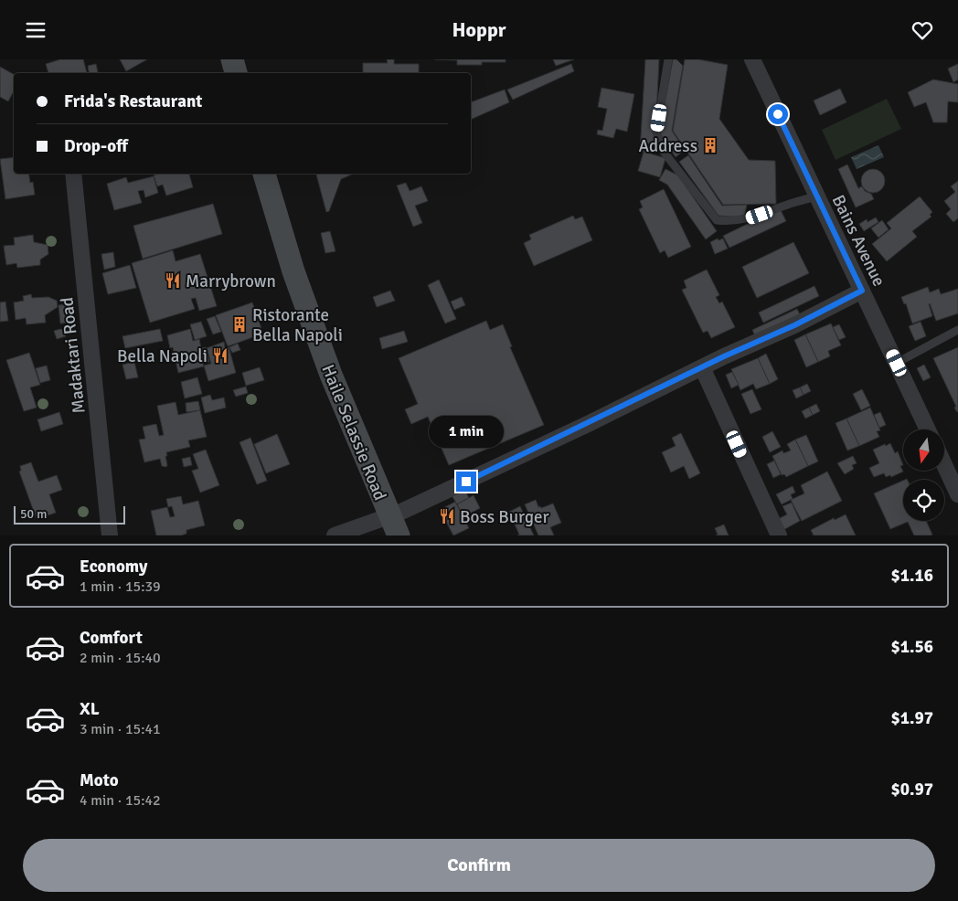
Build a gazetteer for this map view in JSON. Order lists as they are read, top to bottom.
{
  "streets": {
    "street": ["Bains Avenue", "Madaktari Road", "Haile Selassie Road"]
  },
  "places": {
    "building": ["Address", "Ristorante Bella Napoli"],
    "restaurant": ["Marrybrown", "Bella Napoli", "Boss Burger"]
  },
  "scale_bar": "50 m",
  "north": "bottom",
  "page": {
    "header": "Hoppr",
    "banner": ["Frida's Restaurant", "Drop-off"],
    "bubble": "1 min",
    "scale": "50 m",
    "list": [
      {
        "name": "Economy",
        "note": "1 min · 15:39",
        "value": "$1.16"
      },
      {
        "name": "Comfort",
        "note": "2 min · 15:40",
        "value": "$1.56"
      },
      {
        "name": "XL",
        "note": "3 min · 15:41",
        "value": "$1.97"
      },
      {
        "name": "Moto",
        "note": "4 min · 15:42",
        "value": "$0.97"
      }
    ],
    "buttons": "Confirm"
  }
}
